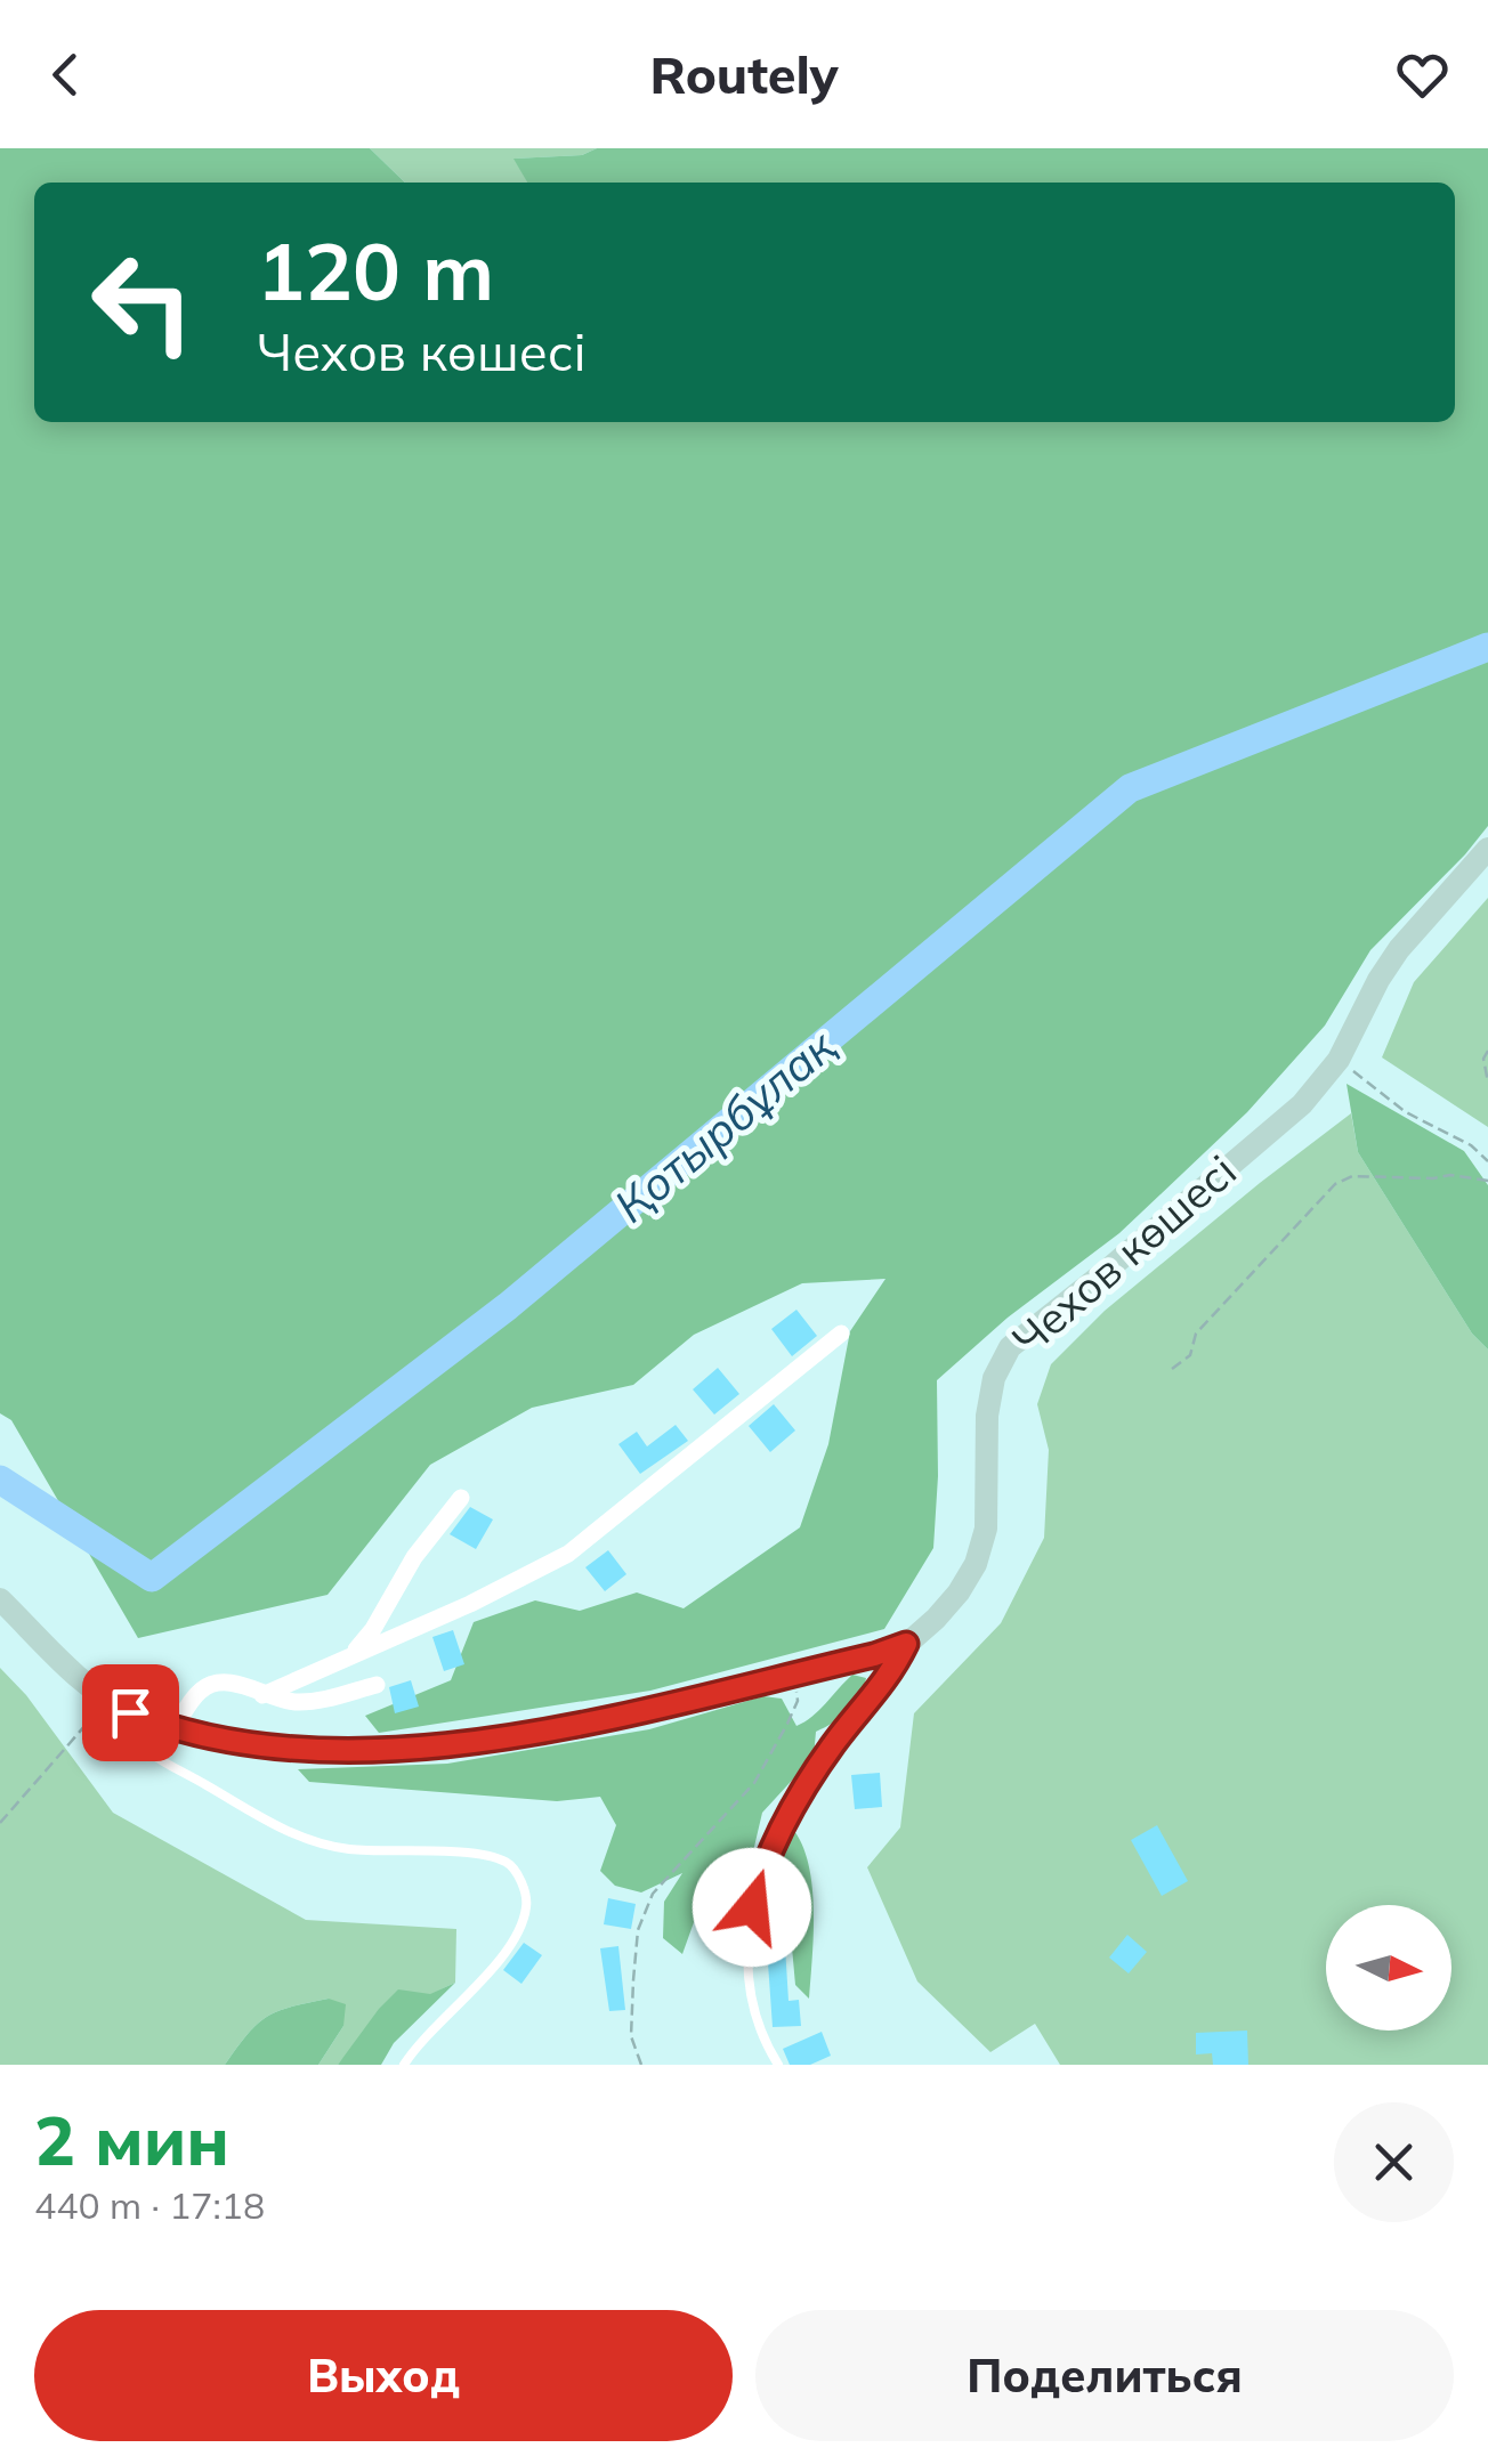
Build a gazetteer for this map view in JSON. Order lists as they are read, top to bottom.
{
  "streets": {
    "main road": ["Чехов көшесі"]
  },
  "water": ["Қотырбұлақ"],
  "north": "right",
  "page": {
    "header": "Routely",
    "turn": ["120 m", "Чехов көшесі"],
    "heading": ["2 мин", "440 m · 17:18"],
    "buttons": ["Выход", "Поделиться"]
  }
}
